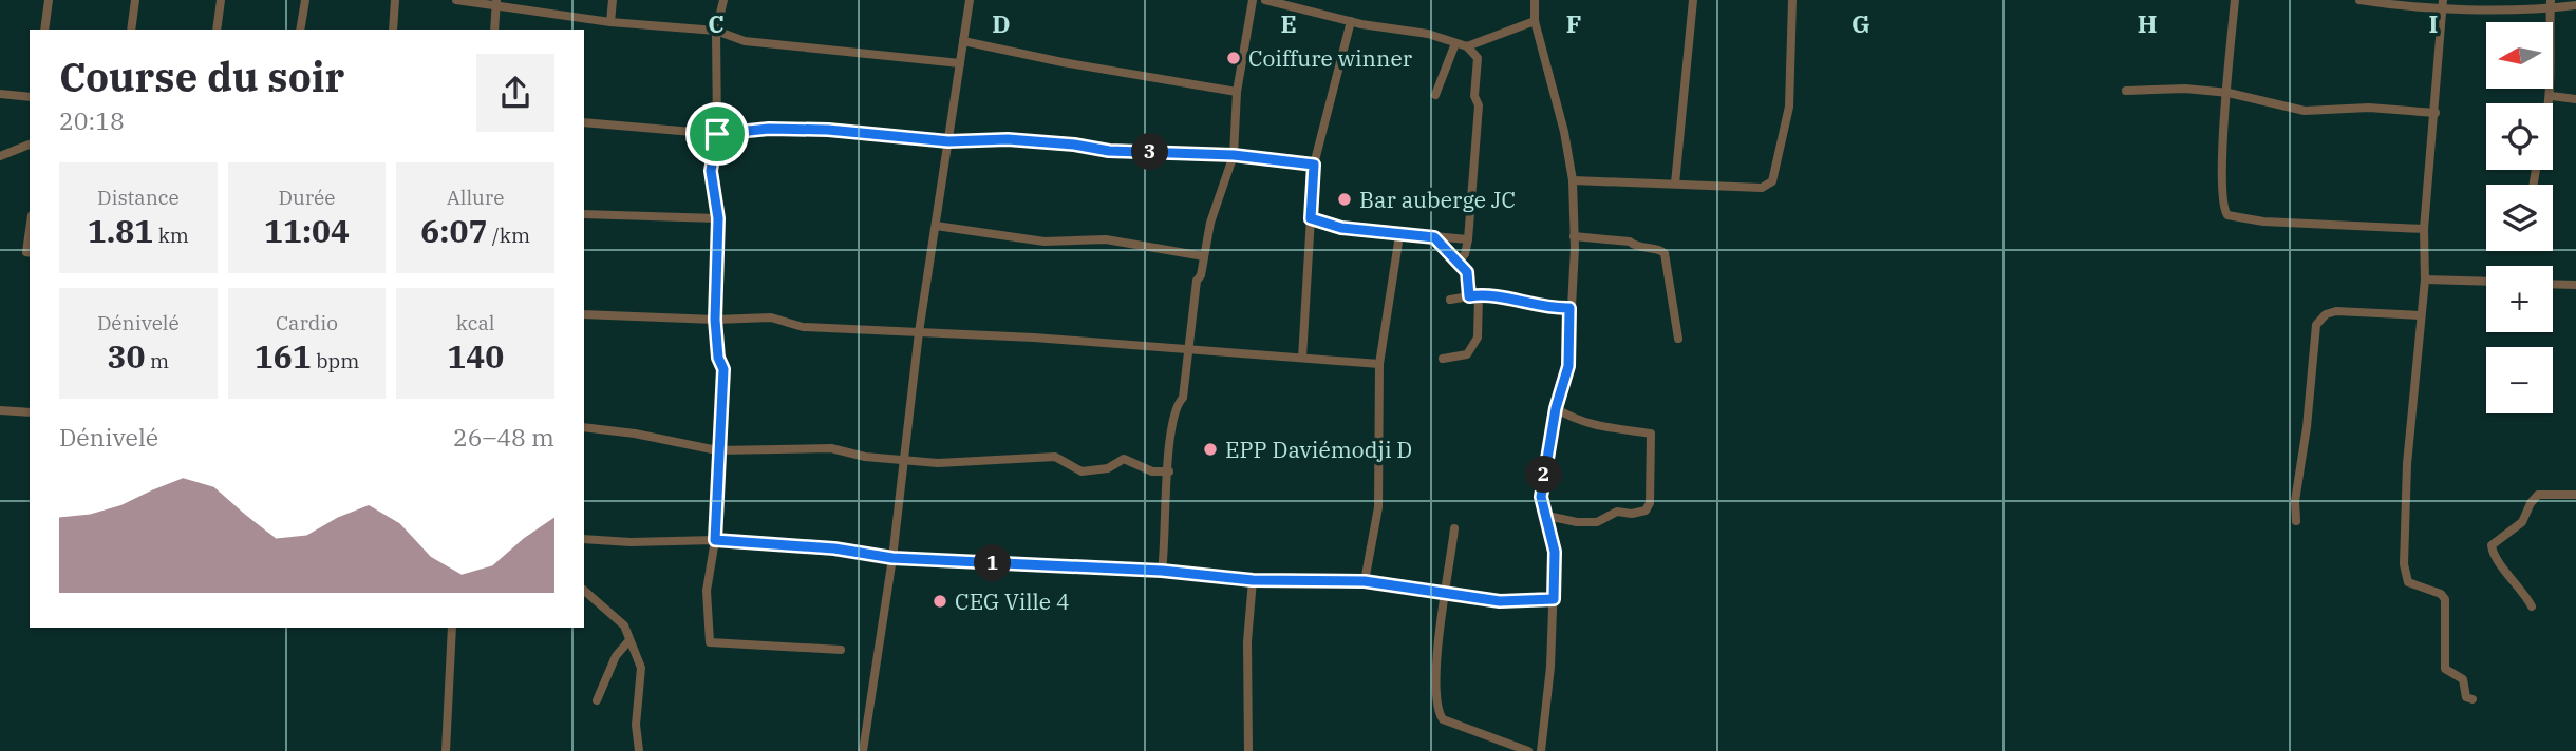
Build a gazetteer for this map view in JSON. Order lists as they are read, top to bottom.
{
  "places": [
    "Coiffure winner",
    "Bar auberge JC",
    "EPP Daviémodji D",
    "CEG Ville 4"
  ],
  "north": "left",
  "page": {
    "map_buttons": ["+", "−"],
    "heading": ["Course du soir", "20:18"],
    "pins": ["3", "2", "1"],
    "stats": [
      ["Distance", "1.81 km"],
      ["Durée", "11:04"],
      ["Allure", "6:07 /km"],
      ["Dénivelé", "30 m"],
      ["Cardio", "161 bpm"],
      ["kcal", "140"]
    ],
    "chart": ["Dénivelé", "26–48 m"]
  },
  "grid": {
    "columns": [
      "C",
      "D",
      "E",
      "F",
      "G",
      "H",
      "I"
    ]
  }
}
